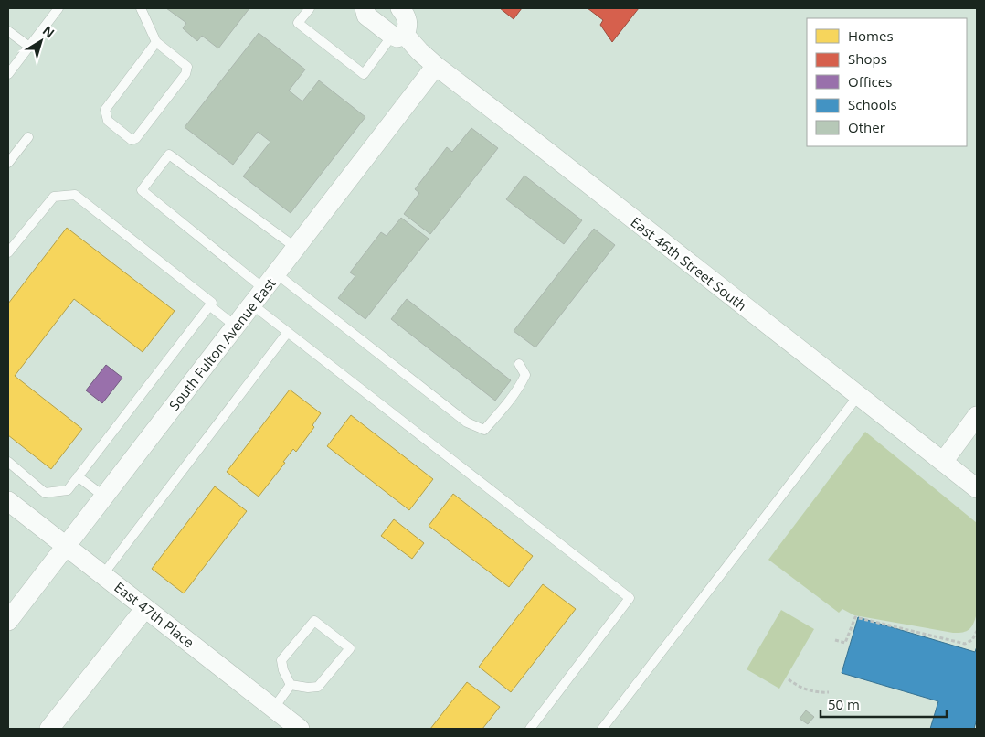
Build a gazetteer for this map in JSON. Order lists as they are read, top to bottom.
{
  "streets": {
    "street": ["East 46th Street South", "South Fulton Avenue East", "East 47th Place"]
  },
  "crossings": [
    ["East 46th Street South", "South Fulton Avenue East"],
    ["South Fulton Avenue East", "East 47th Place"]
  ],
  "legend": [
    "Homes",
    "Shops",
    "Offices",
    "Schools",
    "Other"
  ],
  "scale_bar": "50 m",
  "north": "top right"
}
